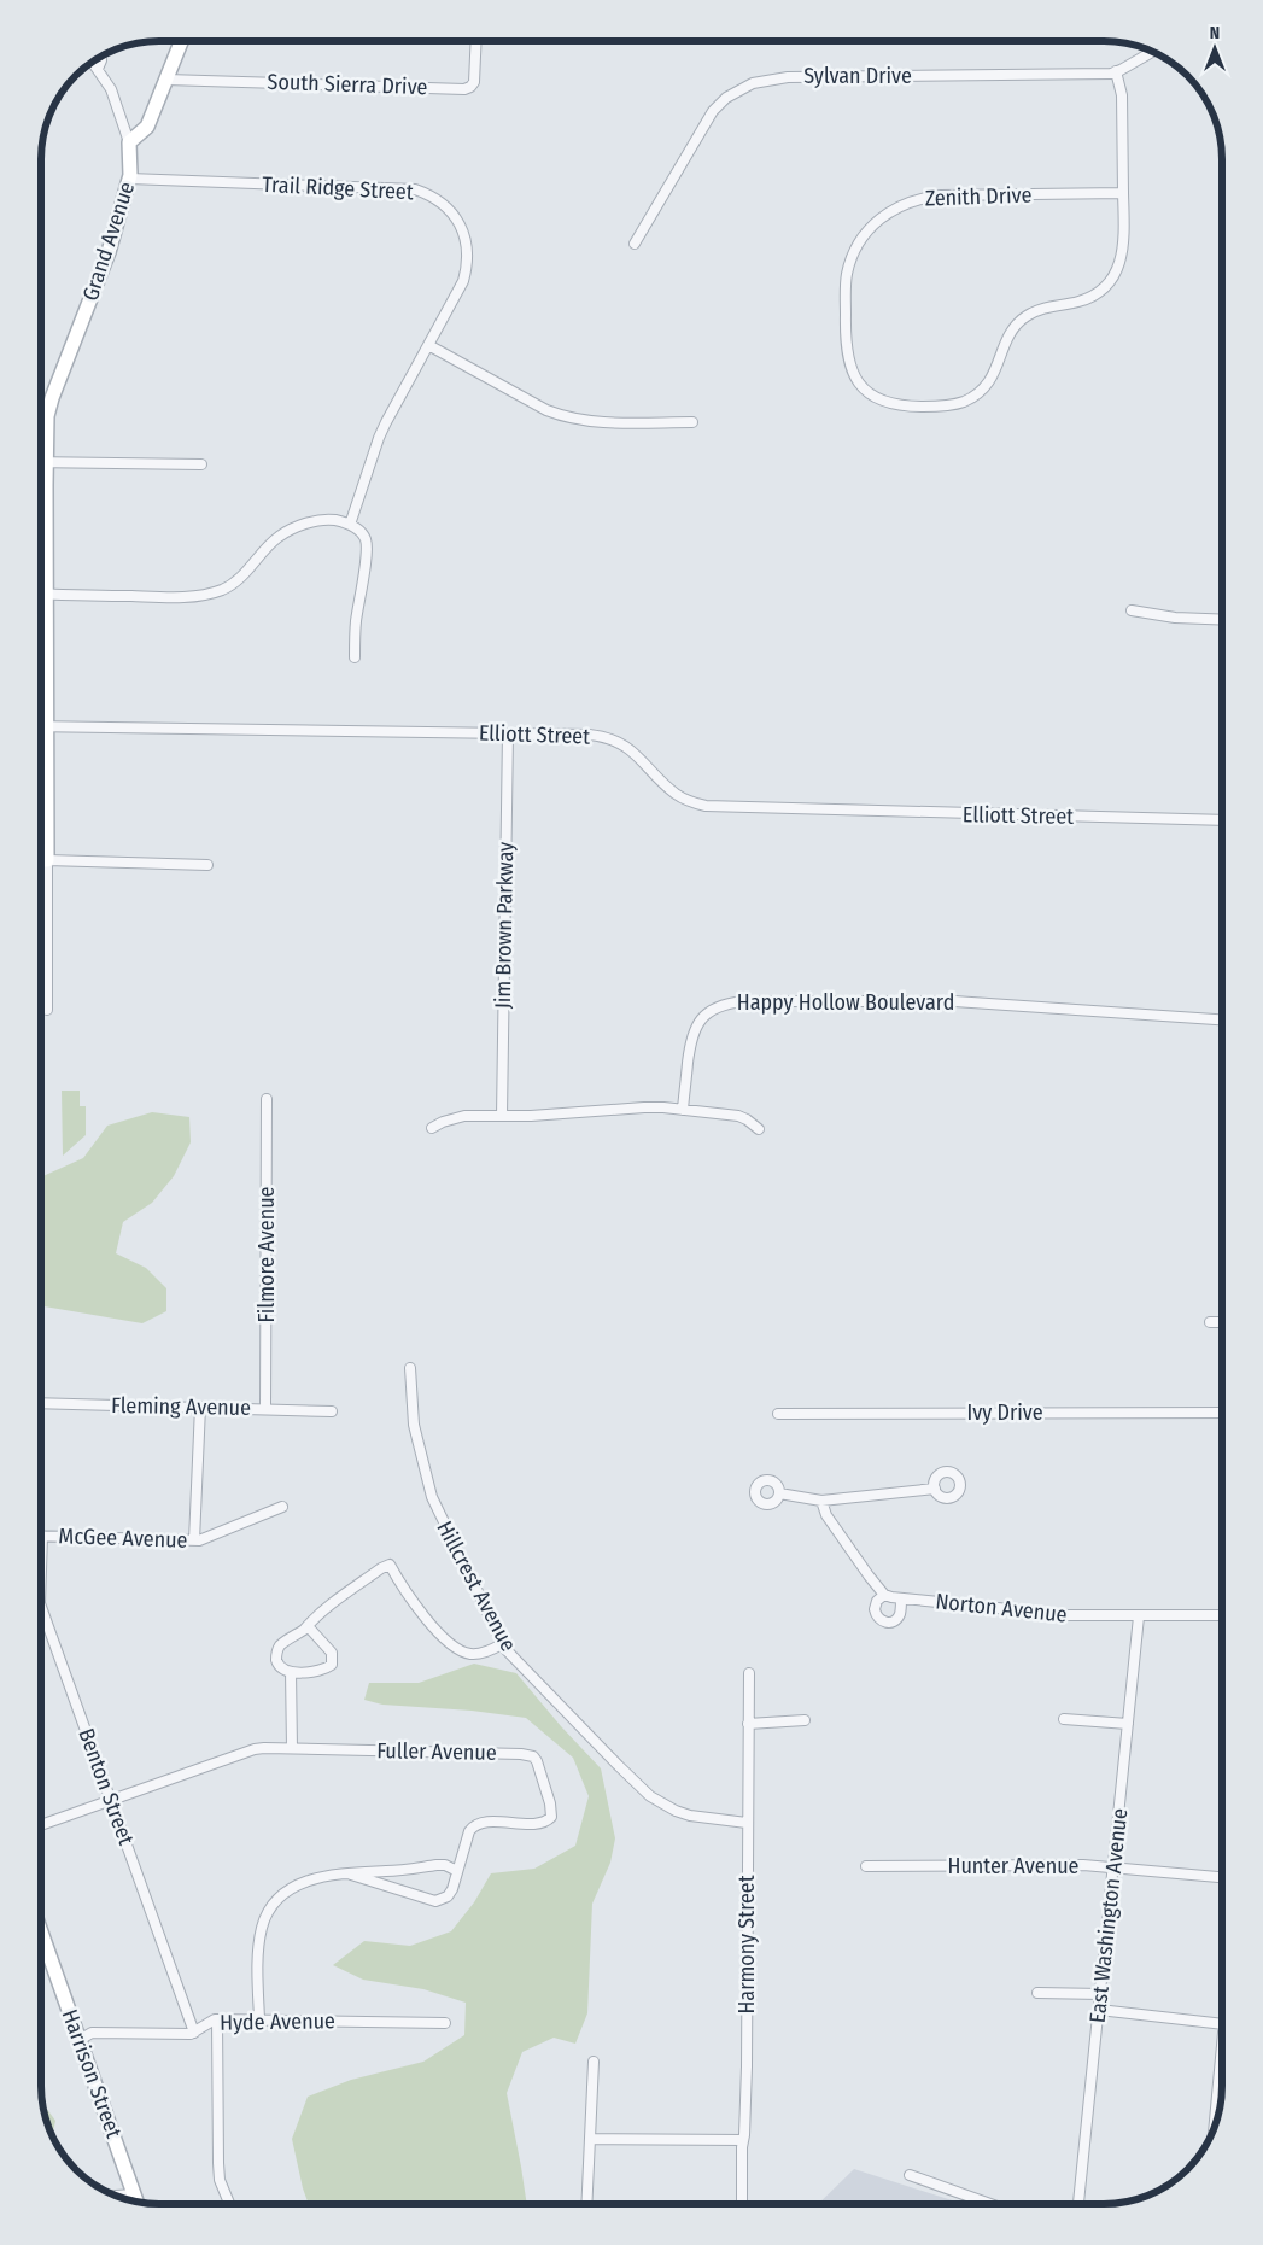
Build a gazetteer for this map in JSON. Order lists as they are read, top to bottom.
{
  "streets": {
    "street": [
      "Sylvan Drive",
      "South Sierra Drive",
      "Trail Ridge Street",
      "Zenith Drive",
      "Grand Avenue",
      "Elliott Street",
      "Jim Brown Parkway",
      "Happy Hollow Boulevard",
      "Filmore Avenue",
      "Fleming Avenue",
      "Ivy Drive",
      "McGee Avenue",
      "Hillcrest Avenue",
      "Norton Avenue",
      "Fuller Avenue",
      "Benton Street",
      "Hunter Avenue",
      "East Washington Avenue",
      "Harmony Street",
      "Hyde Avenue",
      "Harrison Street"
    ]
  },
  "crossings": [
    ["Sylvan Drive", "Zenith Drive"],
    ["Trail Ridge Street", "Grand Avenue"],
    ["Grand Avenue", "Elliott Street"],
    ["Elliott Street", "Jim Brown Parkway"],
    ["Filmore Avenue", "Fleming Avenue"],
    ["Hillcrest Avenue", "Harmony Street"],
    ["Norton Avenue", "East Washington Avenue"],
    ["Fuller Avenue", "Benton Street"],
    ["Benton Street", "Hyde Avenue"],
    ["Hunter Avenue", "East Washington Avenue"],
    ["Hyde Avenue", "Harrison Street"]
  ],
  "north": "top"
}
